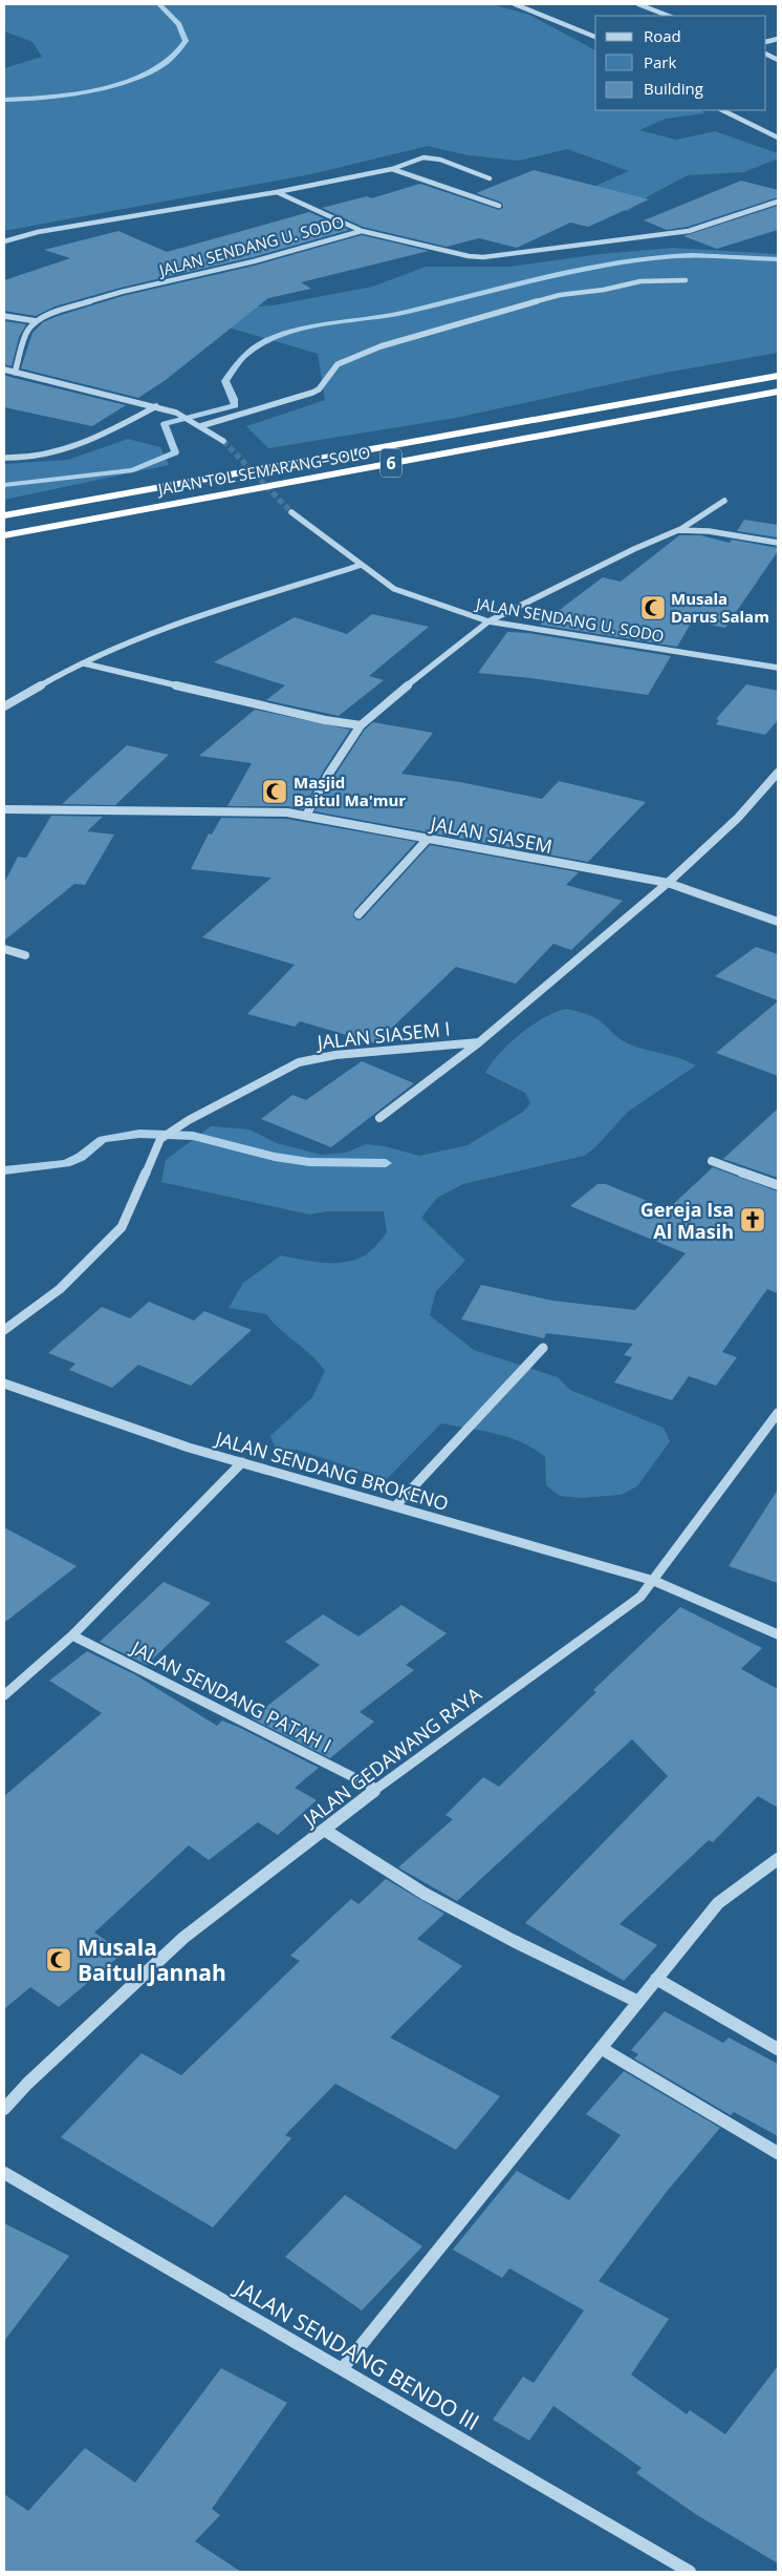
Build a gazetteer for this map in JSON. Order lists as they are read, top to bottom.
{
  "streets": {
    "highway": ["6", "JALAN TOL SEMARANG–SOLO"],
    "street": [
      "JALAN SENDANG U. SODO",
      "JALAN SIASEM",
      "JALAN SIASEM I",
      "JALAN SENDANG BROKENO",
      "JALAN SENDANG PATAH I",
      "JALAN GEDAWANG RAYA",
      "JALAN SENDANG BENDO III"
    ]
  },
  "crossings": [
    ["JALAN SENDANG BROKENO", "JALAN GEDAWANG RAYA"],
    ["JALAN SENDANG PATAH I", "JALAN GEDAWANG RAYA"]
  ],
  "places": {
    "mosque": ["Musala Darus Salam", "Masjid Baitul Ma'mur", "Musala Baitul Jannah"],
    "church": ["Gereja Isa Al Masih"]
  },
  "legend": ["Road", "Park", "Building"]
}
